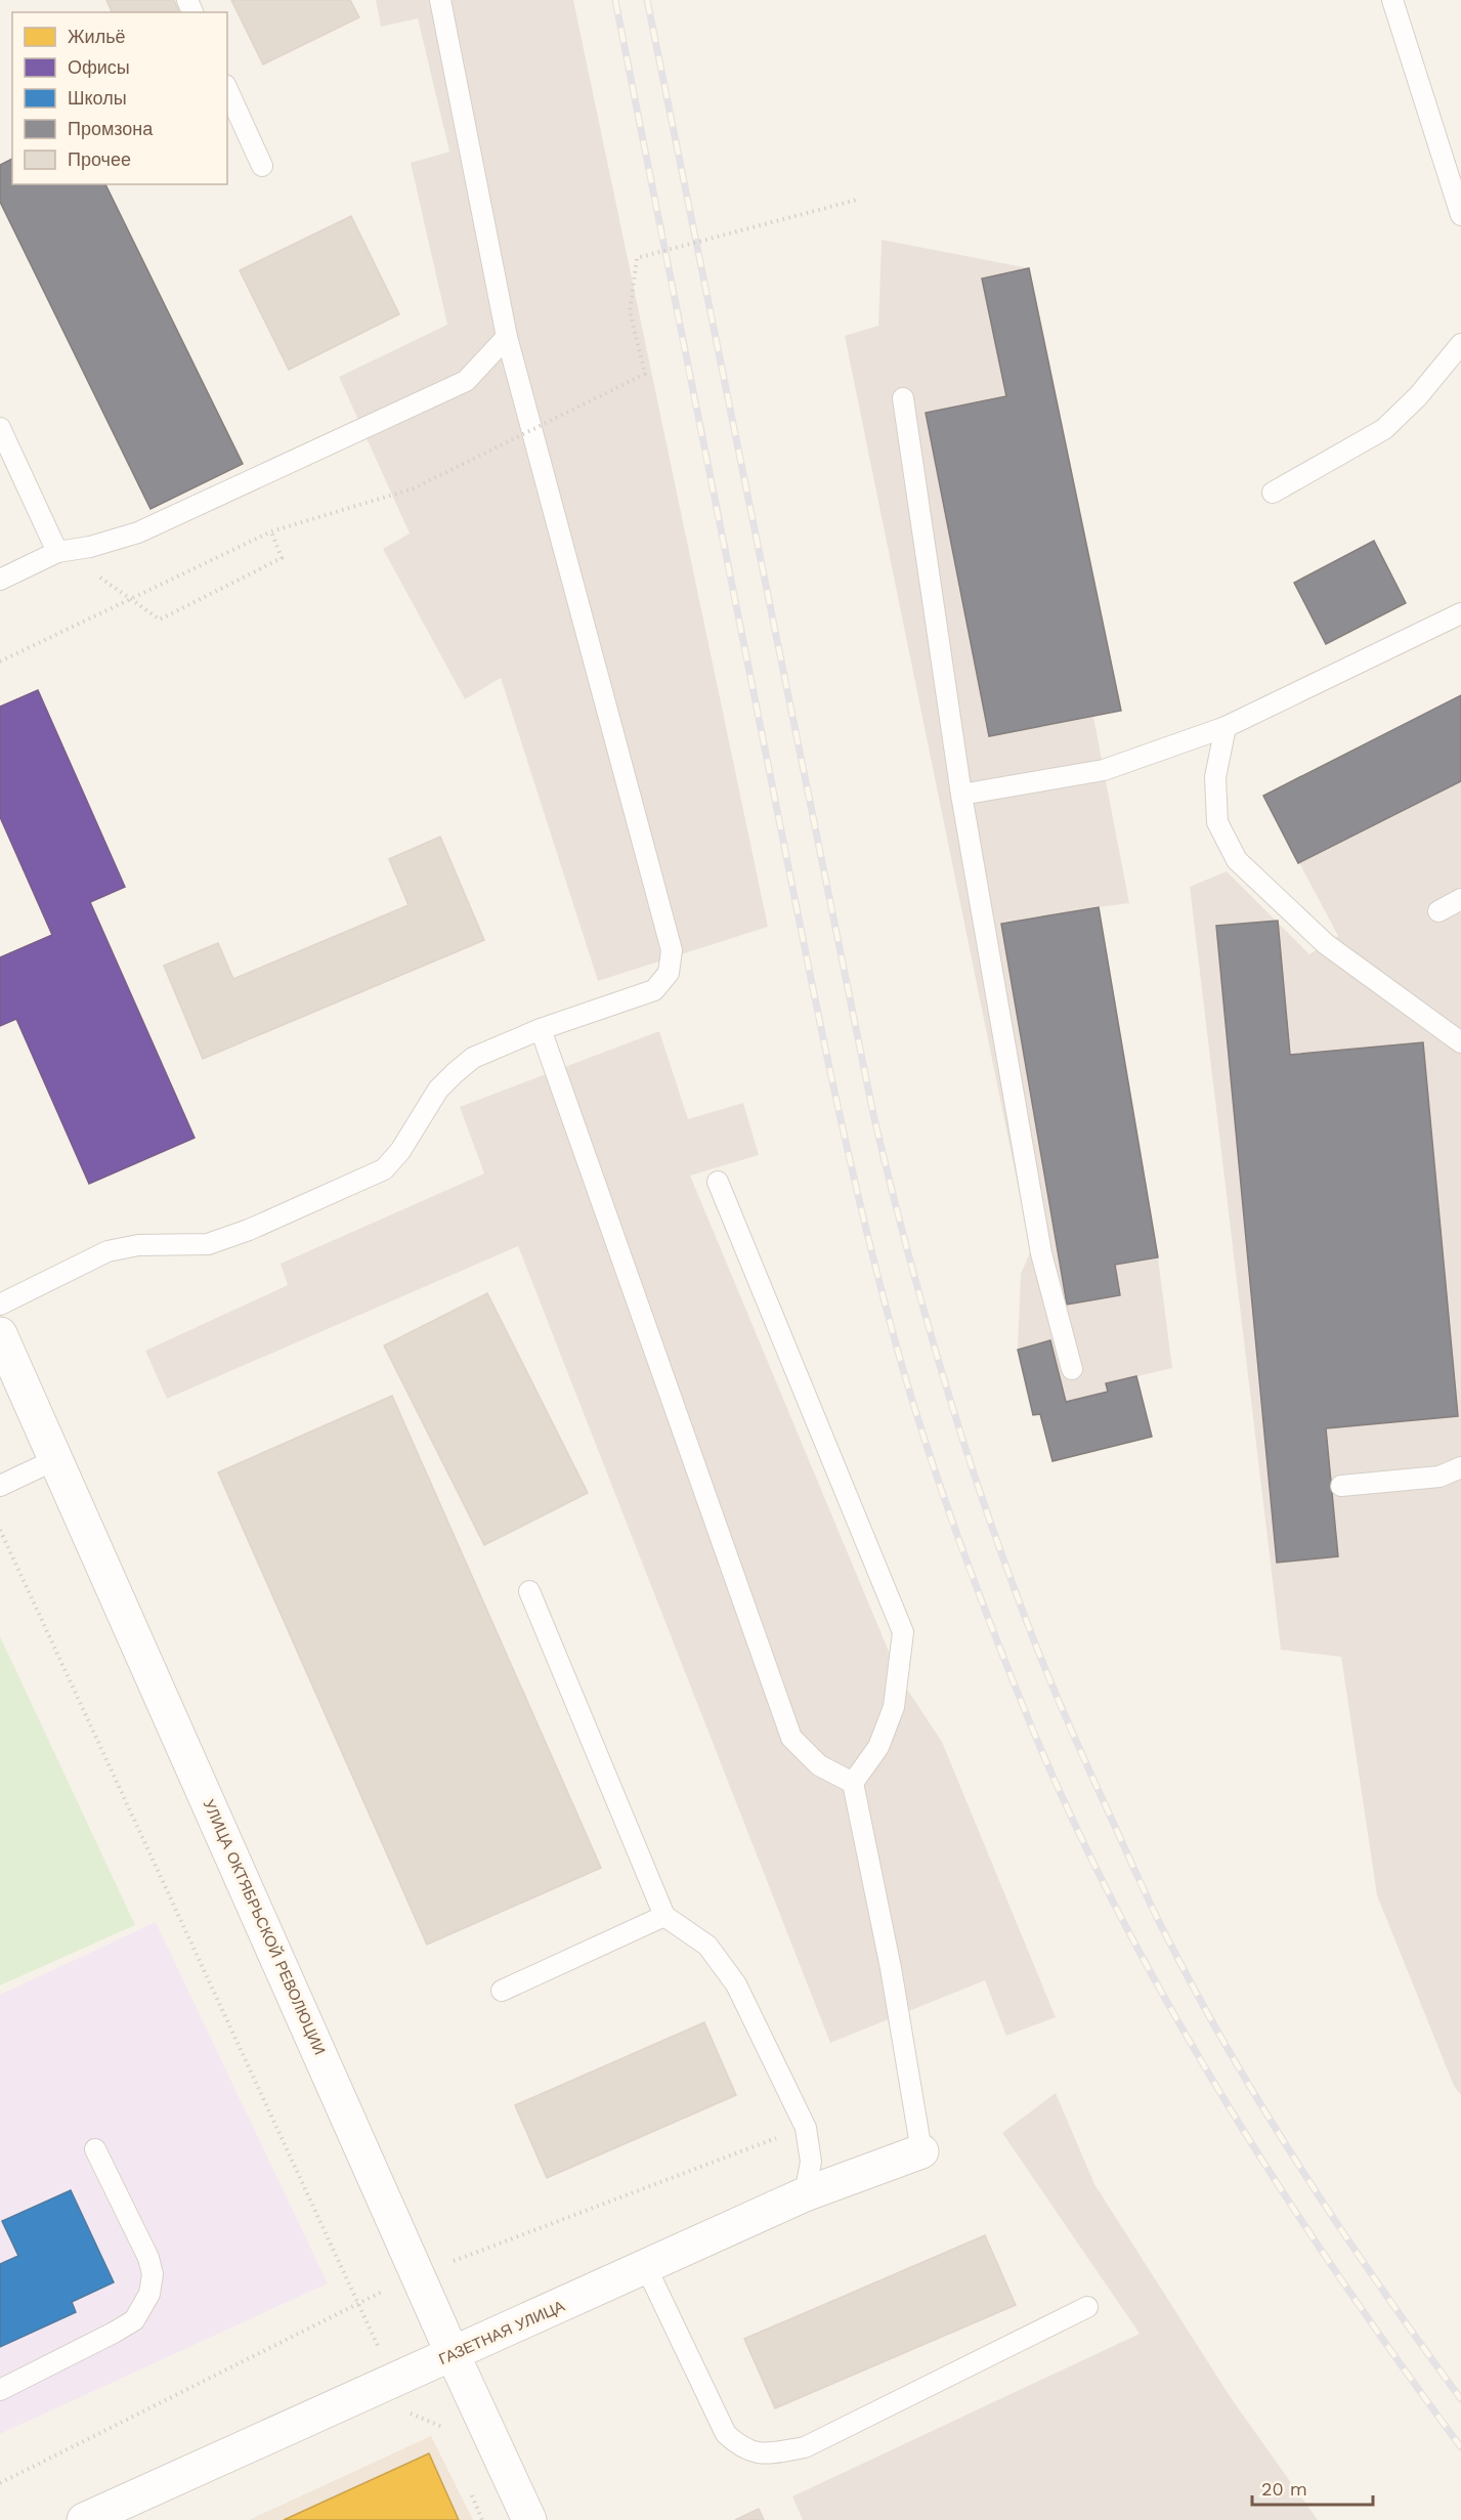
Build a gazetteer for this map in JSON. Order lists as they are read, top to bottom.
{
  "streets": {
    "street": ["УЛИЦА ОКТЯБРЬСКОЙ РЕВОЛЮЦИИ", "ГАЗЕТНАЯ УЛИЦА"]
  },
  "crossings": [
    ["УЛИЦА ОКТЯБРЬСКОЙ РЕВОЛЮЦИИ", "ГАЗЕТНАЯ УЛИЦА"]
  ],
  "legend": [
    "Жильё",
    "Офисы",
    "Школы",
    "Промзона",
    "Прочее"
  ],
  "scale_bar": "20 m"
}
